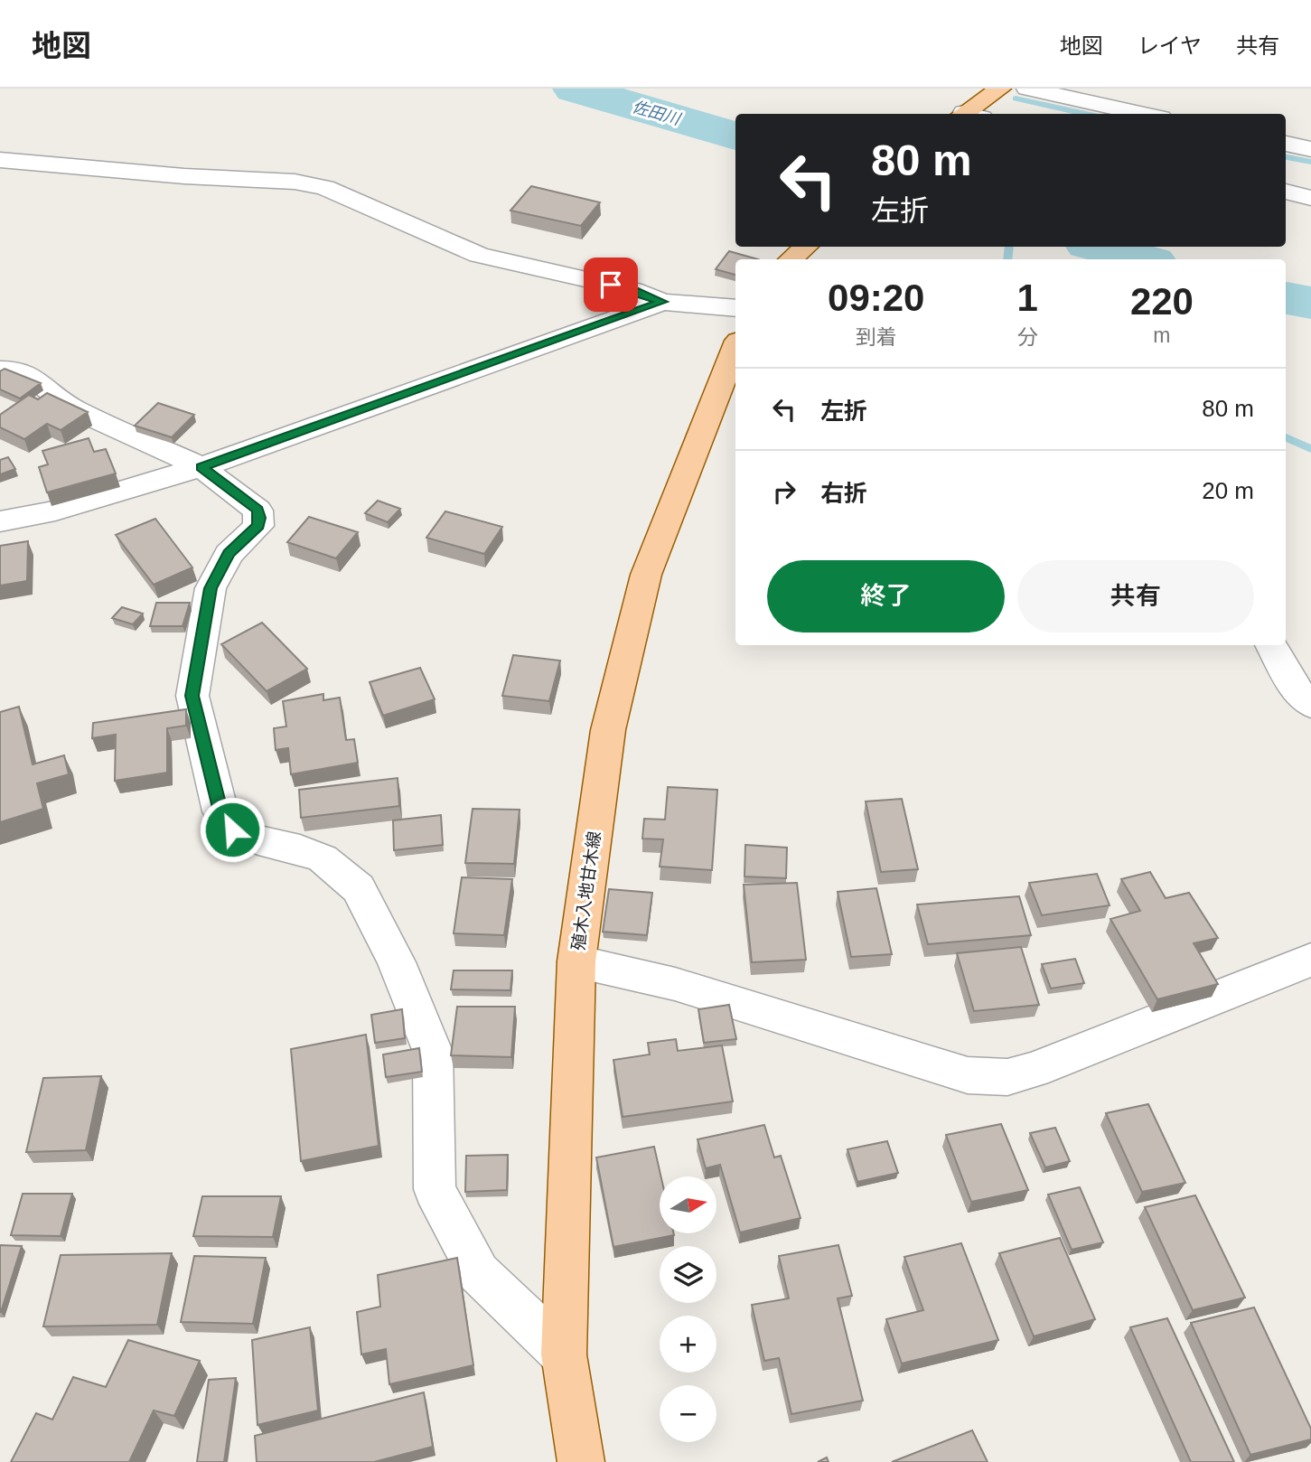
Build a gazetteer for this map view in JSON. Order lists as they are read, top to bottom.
{
  "streets": {
    "main road": ["殖木入地甘木線"]
  },
  "water": ["佐田川"],
  "north": "right",
  "page": {
    "header": "地図",
    "nav": ["地図", "レイヤ", "共有"],
    "turn": ["80 m", "左折"],
    "eta": [
      "09:20",
      "到着",
      "1",
      "分",
      "220",
      "m"
    ],
    "list": [
      {
        "name": "左折",
        "value": "80 m"
      },
      {
        "name": "右折",
        "value": "20 m"
      }
    ],
    "buttons": ["終了", "共有"],
    "map_buttons": ["+", "−"]
  }
}
